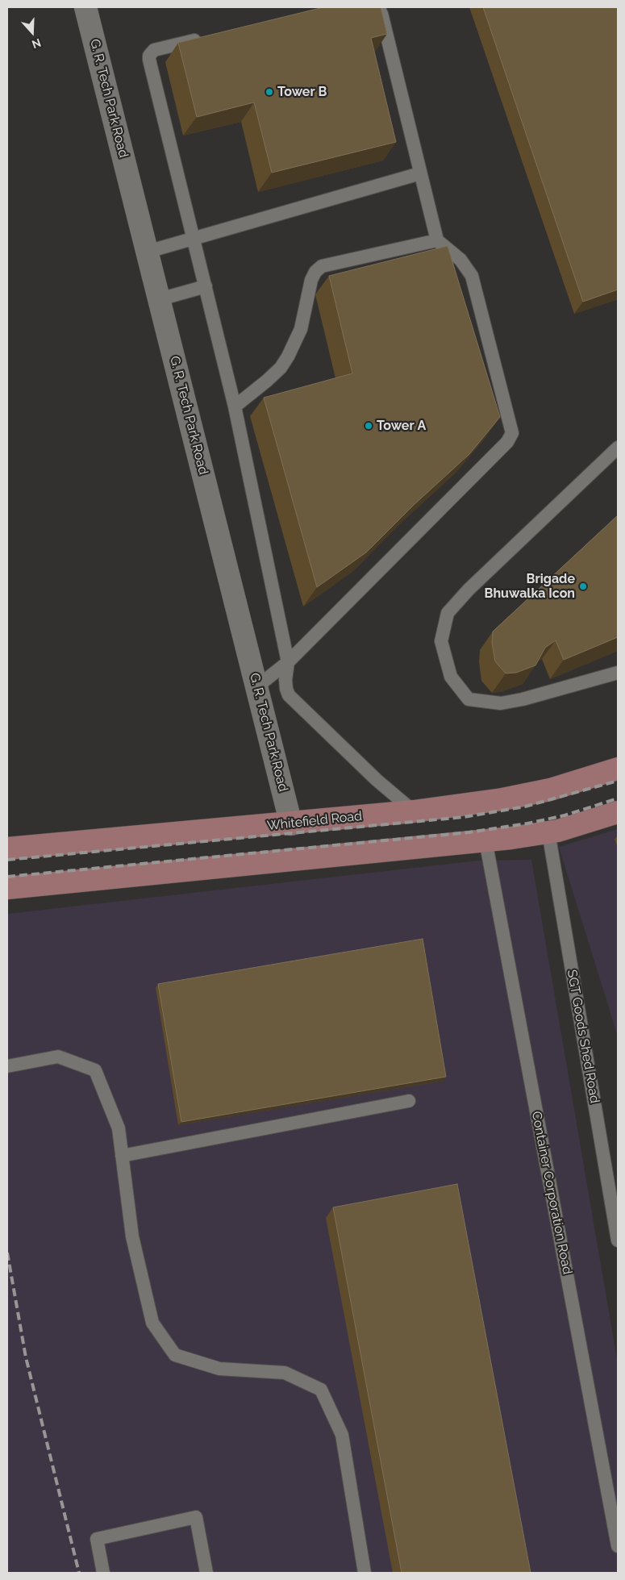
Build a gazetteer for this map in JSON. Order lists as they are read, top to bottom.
{
  "streets": {
    "main road": ["Whitefield Road"],
    "street": ["G. R. Tech Park Road"],
    "lane": ["SGT Goods Shed Road", "Container Corporation Road"]
  },
  "crossings": [
    ["G. R. Tech Park Road", "Whitefield Road"]
  ],
  "places": ["Tower B", "Tower A", "Brigade Bhuwalka Icon"],
  "north": "bottom"
}
